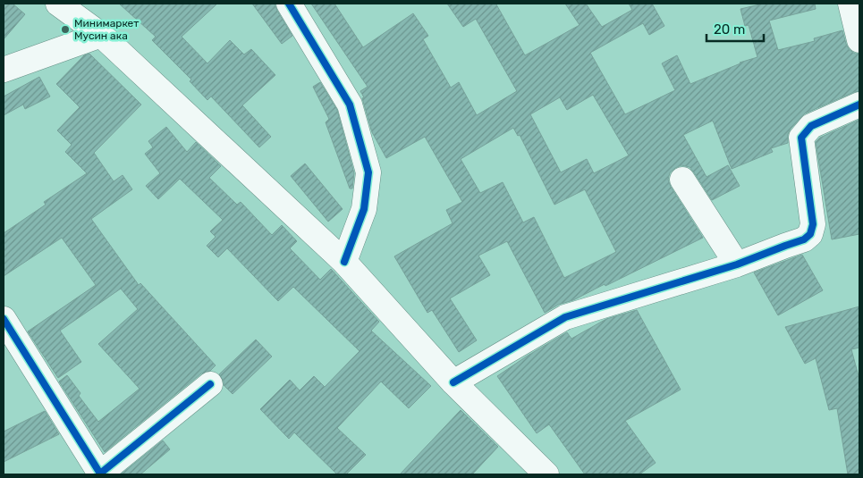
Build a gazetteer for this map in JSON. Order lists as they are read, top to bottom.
{
  "places": ["Минимаркет Мусин ака"],
  "scale_bar": "20 m"
}
